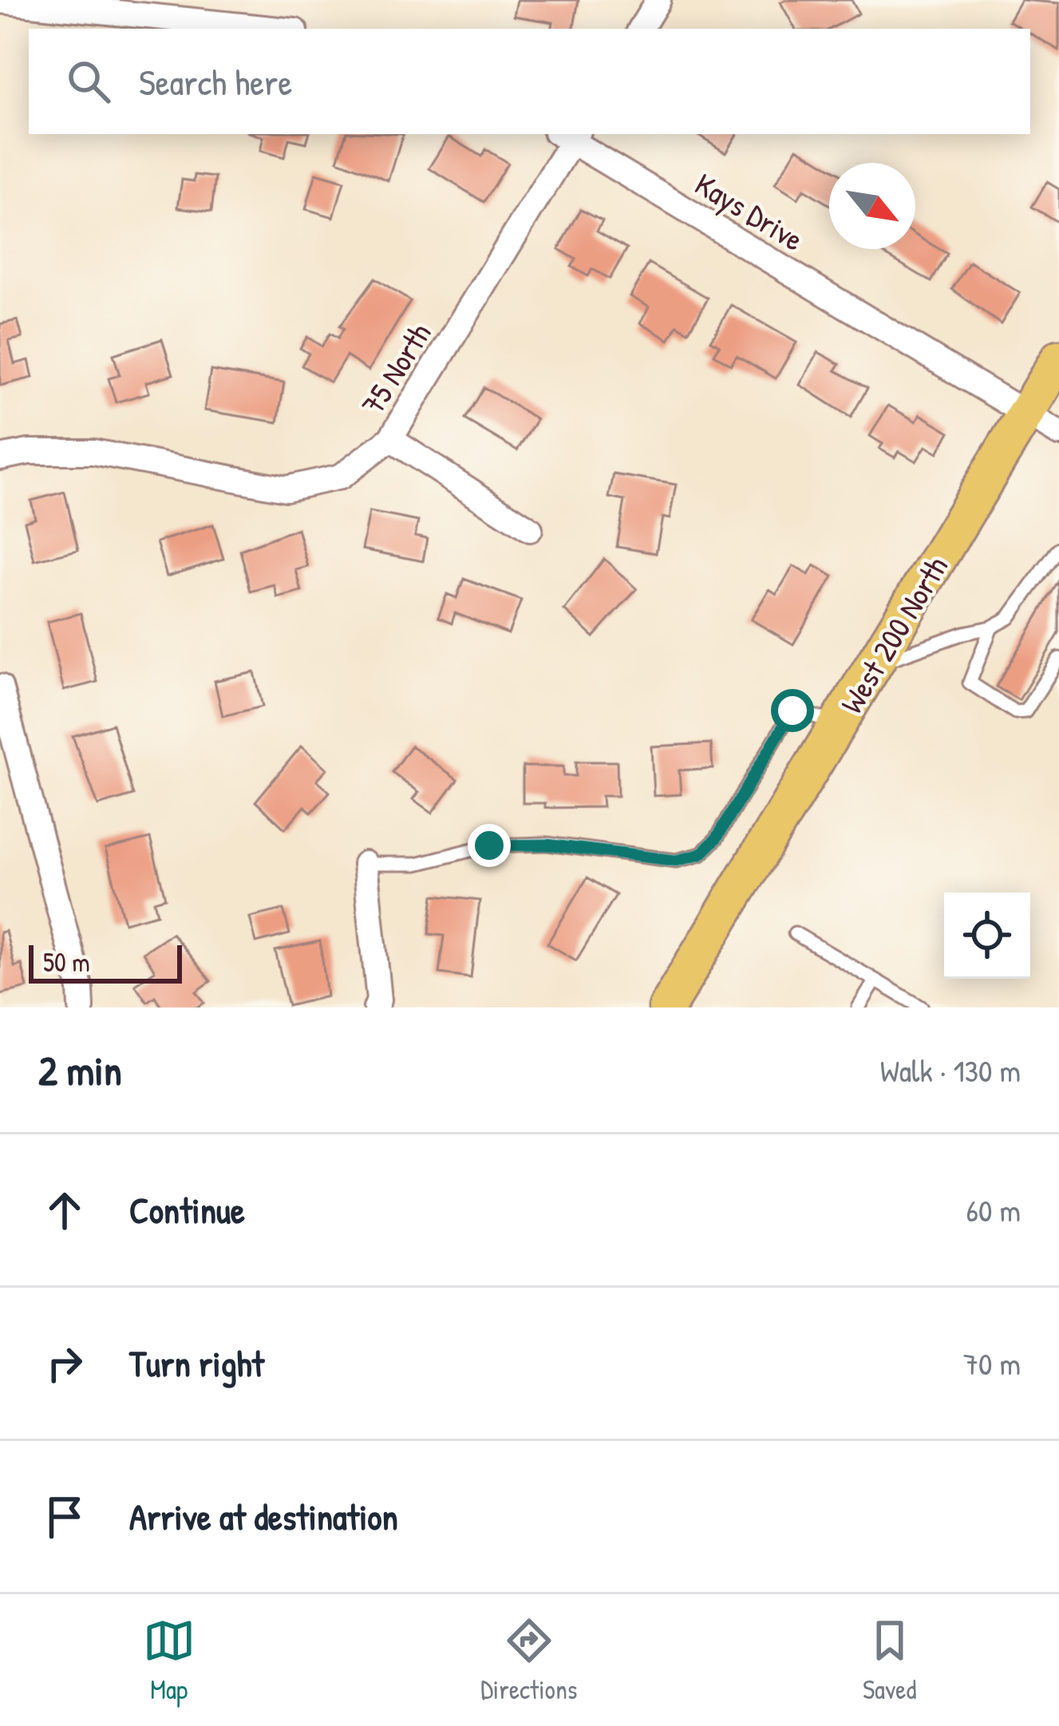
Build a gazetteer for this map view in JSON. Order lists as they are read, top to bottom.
{
  "streets": {
    "main road": ["West 200 North"],
    "street": ["Kays Drive", "75 North"]
  },
  "crossings": [
    ["Kays Drive", "75 North"],
    ["Kays Drive", "West 200 North"]
  ],
  "scale_bar": "50 m",
  "north": "bottom right",
  "page": {
    "search": "Search here",
    "scale": "50 m",
    "heading": ["2 min", "Walk · 130 m"],
    "list": [
      ["Continue", "60 m"],
      ["Turn right", "70 m"],
      "Arrive at destination"
    ],
    "nav": ["Map", "Directions", "Saved"]
  }
}
